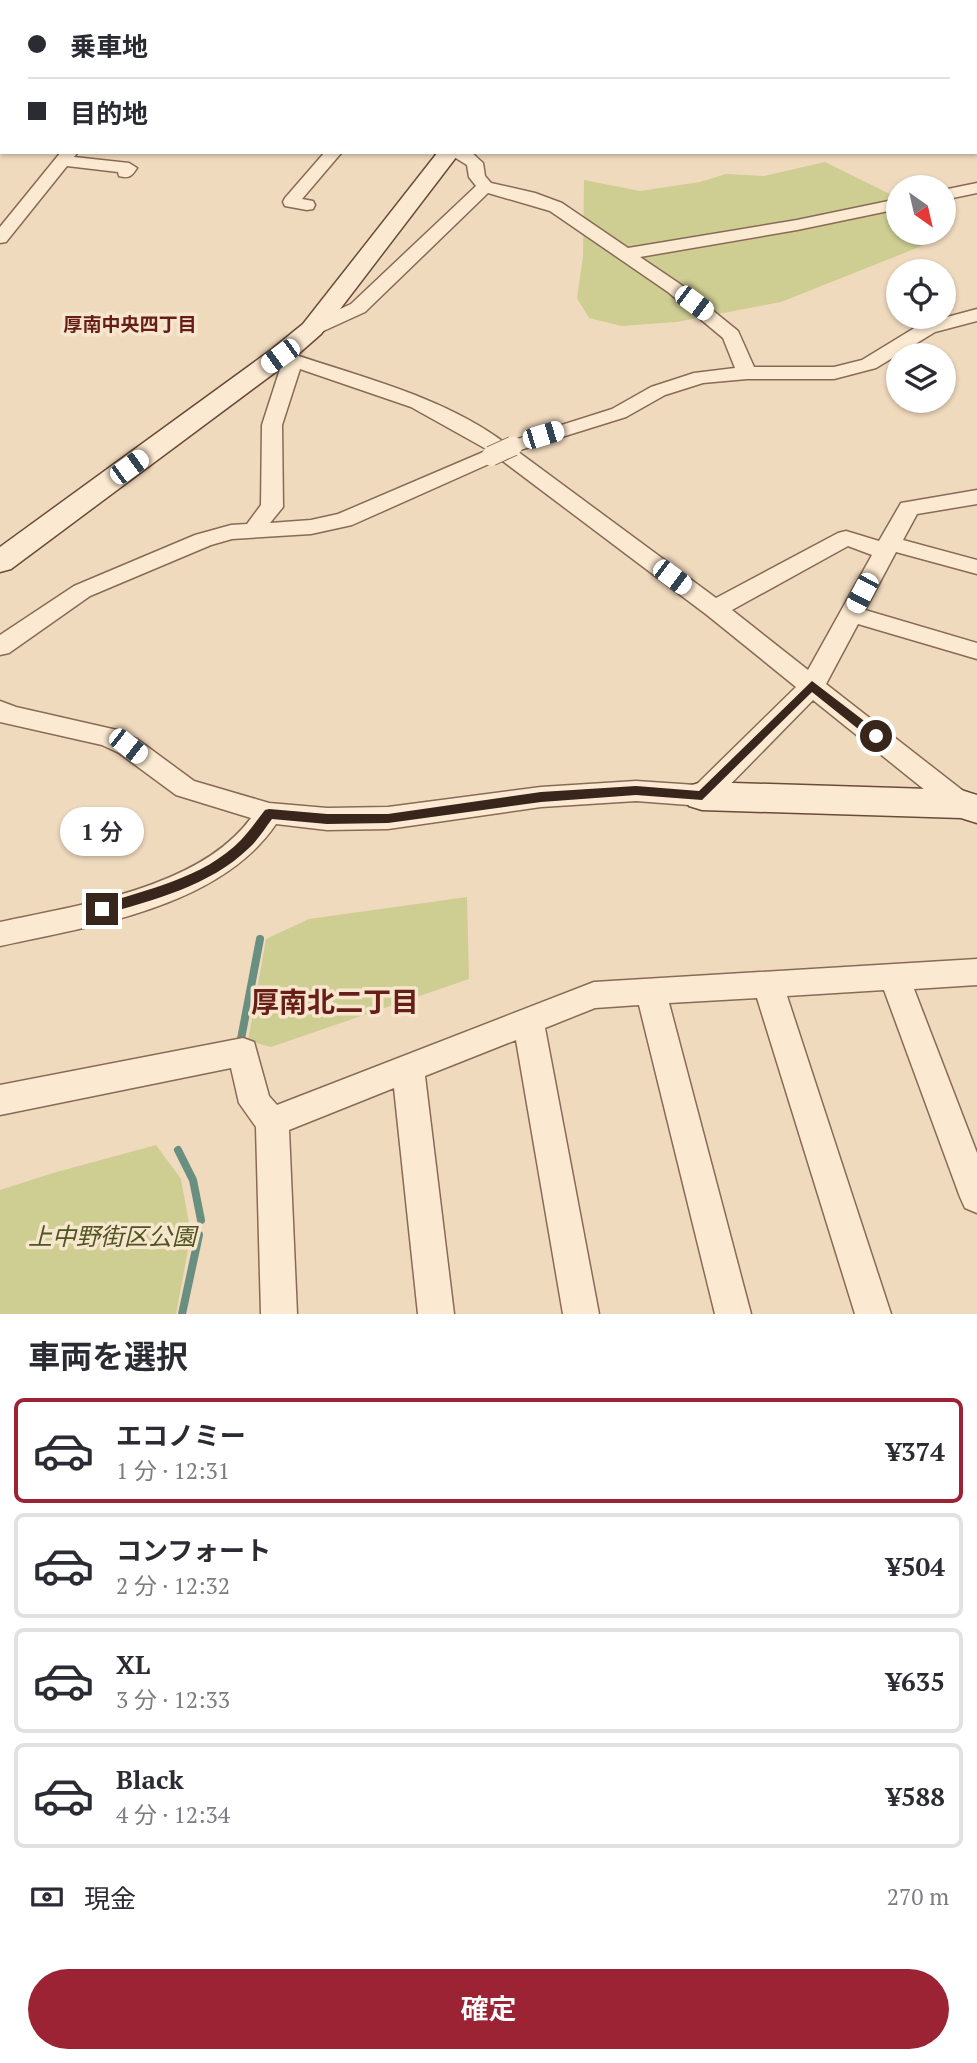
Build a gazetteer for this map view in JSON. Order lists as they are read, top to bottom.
{
  "districts": ["厚南中央四丁目", "厚南北二丁目"],
  "parks": ["上中野街区公園"],
  "north": "bottom right",
  "page": {
    "banner": ["乗車地", "目的地"],
    "bubble": "1 分",
    "heading": "車両を選択",
    "list": [
      {
        "name": "エコノミー",
        "note": "1 分 · 12:31",
        "value": "¥374"
      },
      {
        "name": "コンフォート",
        "note": "2 分 · 12:32",
        "value": "¥504"
      },
      {
        "name": "XL",
        "note": "3 分 · 12:33",
        "value": "¥635"
      },
      {
        "name": "Black",
        "note": "4 分 · 12:34",
        "value": "¥588"
      }
    ],
    "pay": ["現金", "270 m"],
    "buttons": "確定"
  }
}
